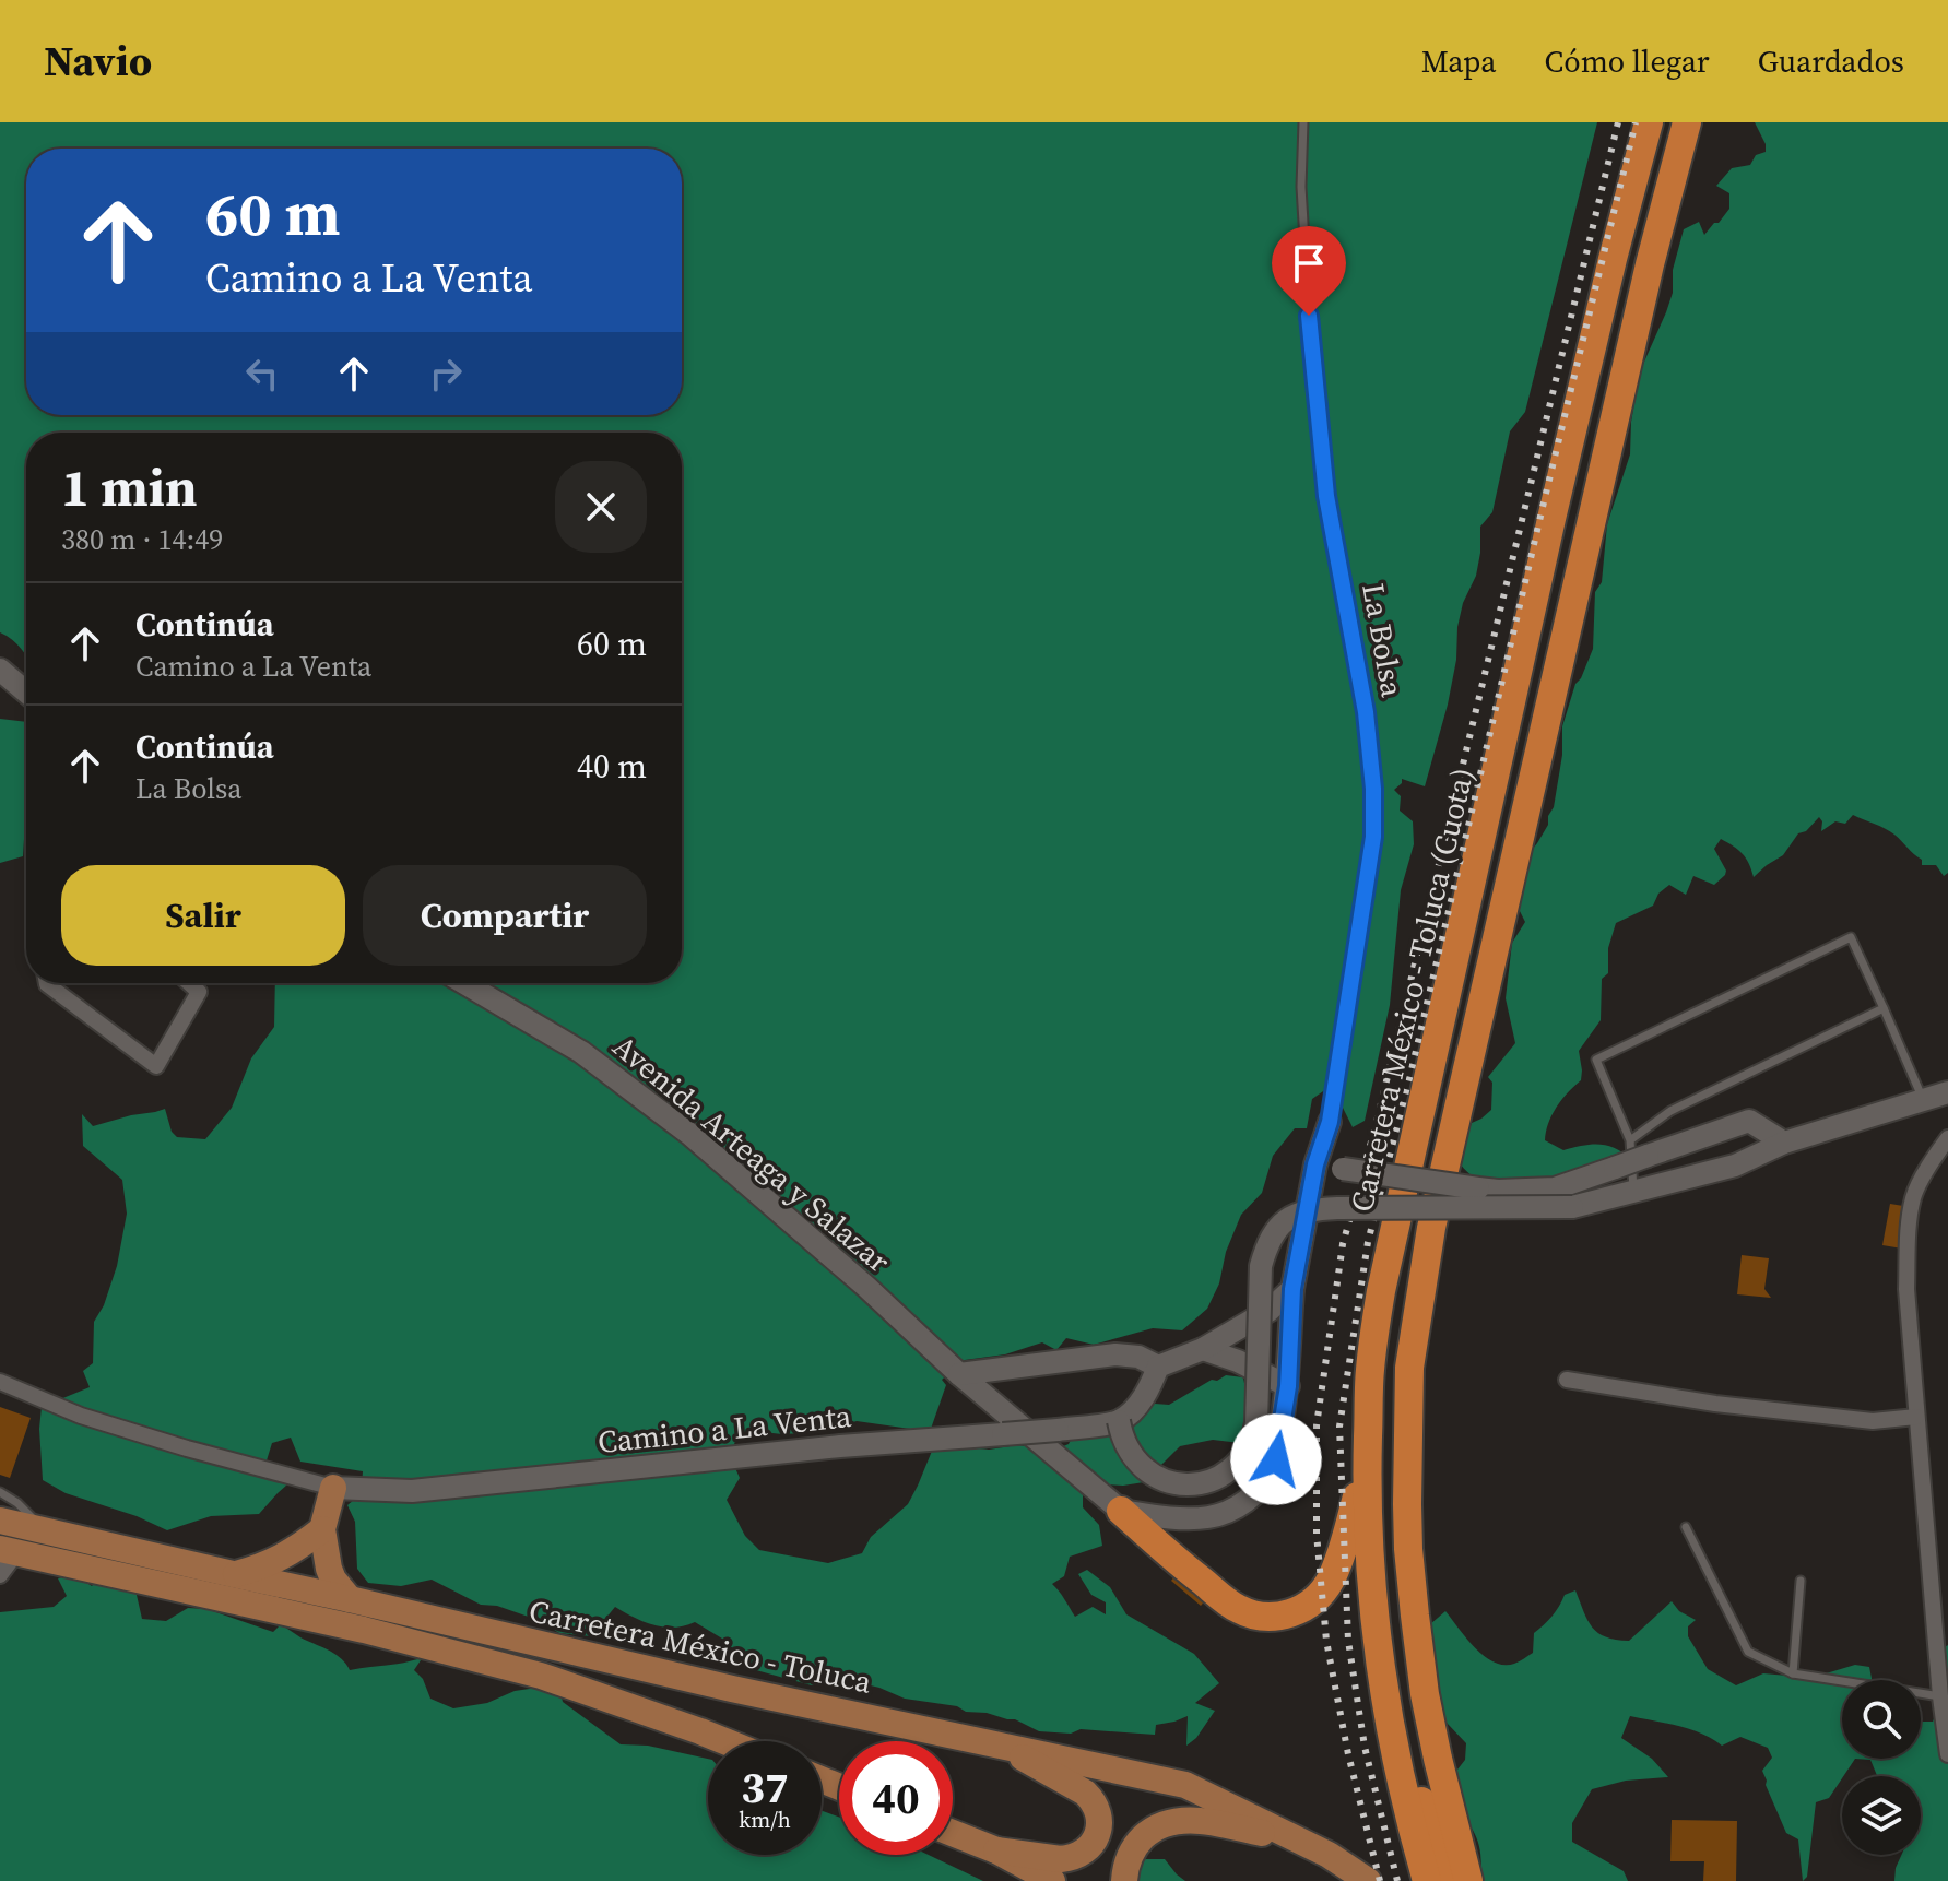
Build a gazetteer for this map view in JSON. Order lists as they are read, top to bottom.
{
  "streets": {
    "highway": ["Carretera México - Toluca (Cuota)"],
    "main road": ["Carretera México - Toluca"],
    "street": ["La Bolsa", "Avenida Arteaga y Salazar", "Camino a La Venta"]
  },
  "page": {
    "header": "Navio",
    "nav": ["Mapa", "Cómo llegar", "Guardados"],
    "turn": ["60 m", "Camino a La Venta"],
    "heading": ["1 min", "380 m · 14:49"],
    "list": [
      {
        "name": "Continúa",
        "note": "Camino a La Venta",
        "value": "60 m"
      },
      {
        "name": "Continúa",
        "note": "La Bolsa",
        "value": "40 m"
      }
    ],
    "buttons": ["Salir", "Compartir"],
    "speed": "37 km/h",
    "limit": "40"
  }
}
